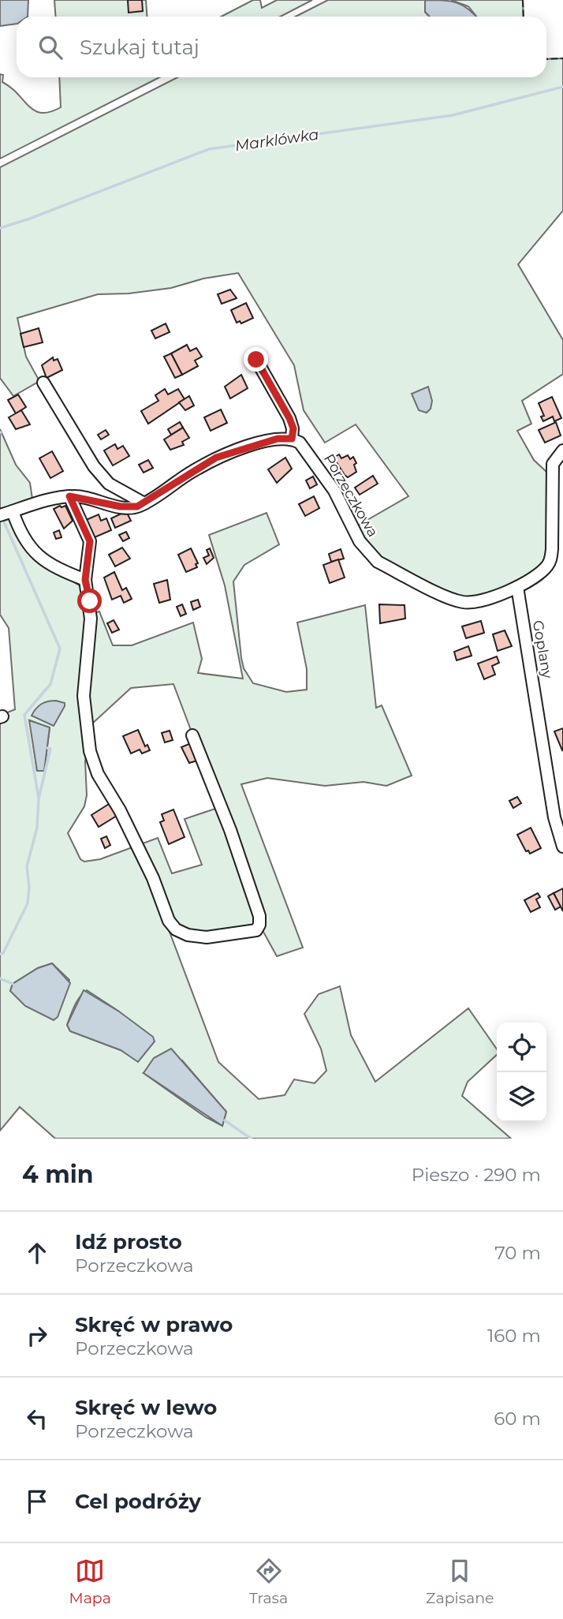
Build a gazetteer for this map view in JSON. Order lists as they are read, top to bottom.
{
  "streets": {
    "street": ["Porzeczkowa", "Goplany"]
  },
  "crossings": [
    ["Porzeczkowa", "Goplany"]
  ],
  "water": ["Marklówka"],
  "page": {
    "search": "Szukaj tutaj",
    "heading": ["4 min", "Pieszo · 290 m"],
    "list": [
      ["Idź prosto", "Porzeczkowa", "70 m"],
      ["Skręć w prawo", "Porzeczkowa", "160 m"],
      ["Skręć w lewo", "Porzeczkowa", "60 m"],
      "Cel podróży"
    ],
    "nav": ["Mapa", "Trasa", "Zapisane"]
  }
}
